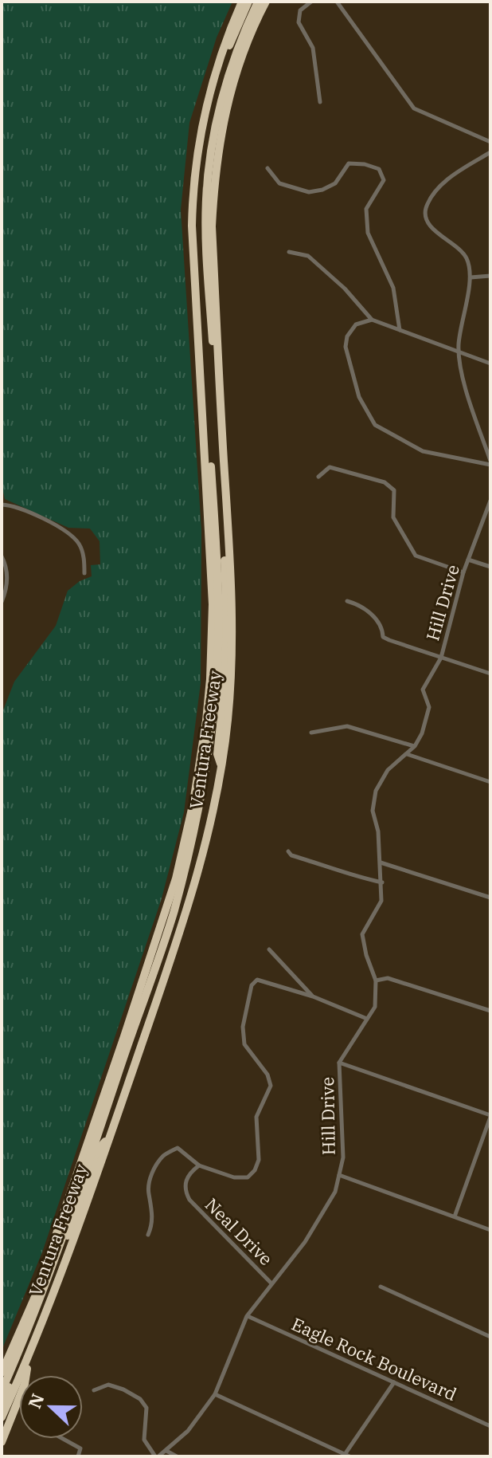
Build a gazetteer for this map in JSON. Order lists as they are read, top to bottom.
{
  "streets": {
    "highway": ["Ventura Freeway"],
    "street": ["Hill Drive", "Neal Drive", "Eagle Rock Boulevard"]
  },
  "crossings": [
    ["Hill Drive", "Neal Drive"],
    ["Hill Drive", "Eagle Rock Boulevard"]
  ],
  "north": "left"
}
